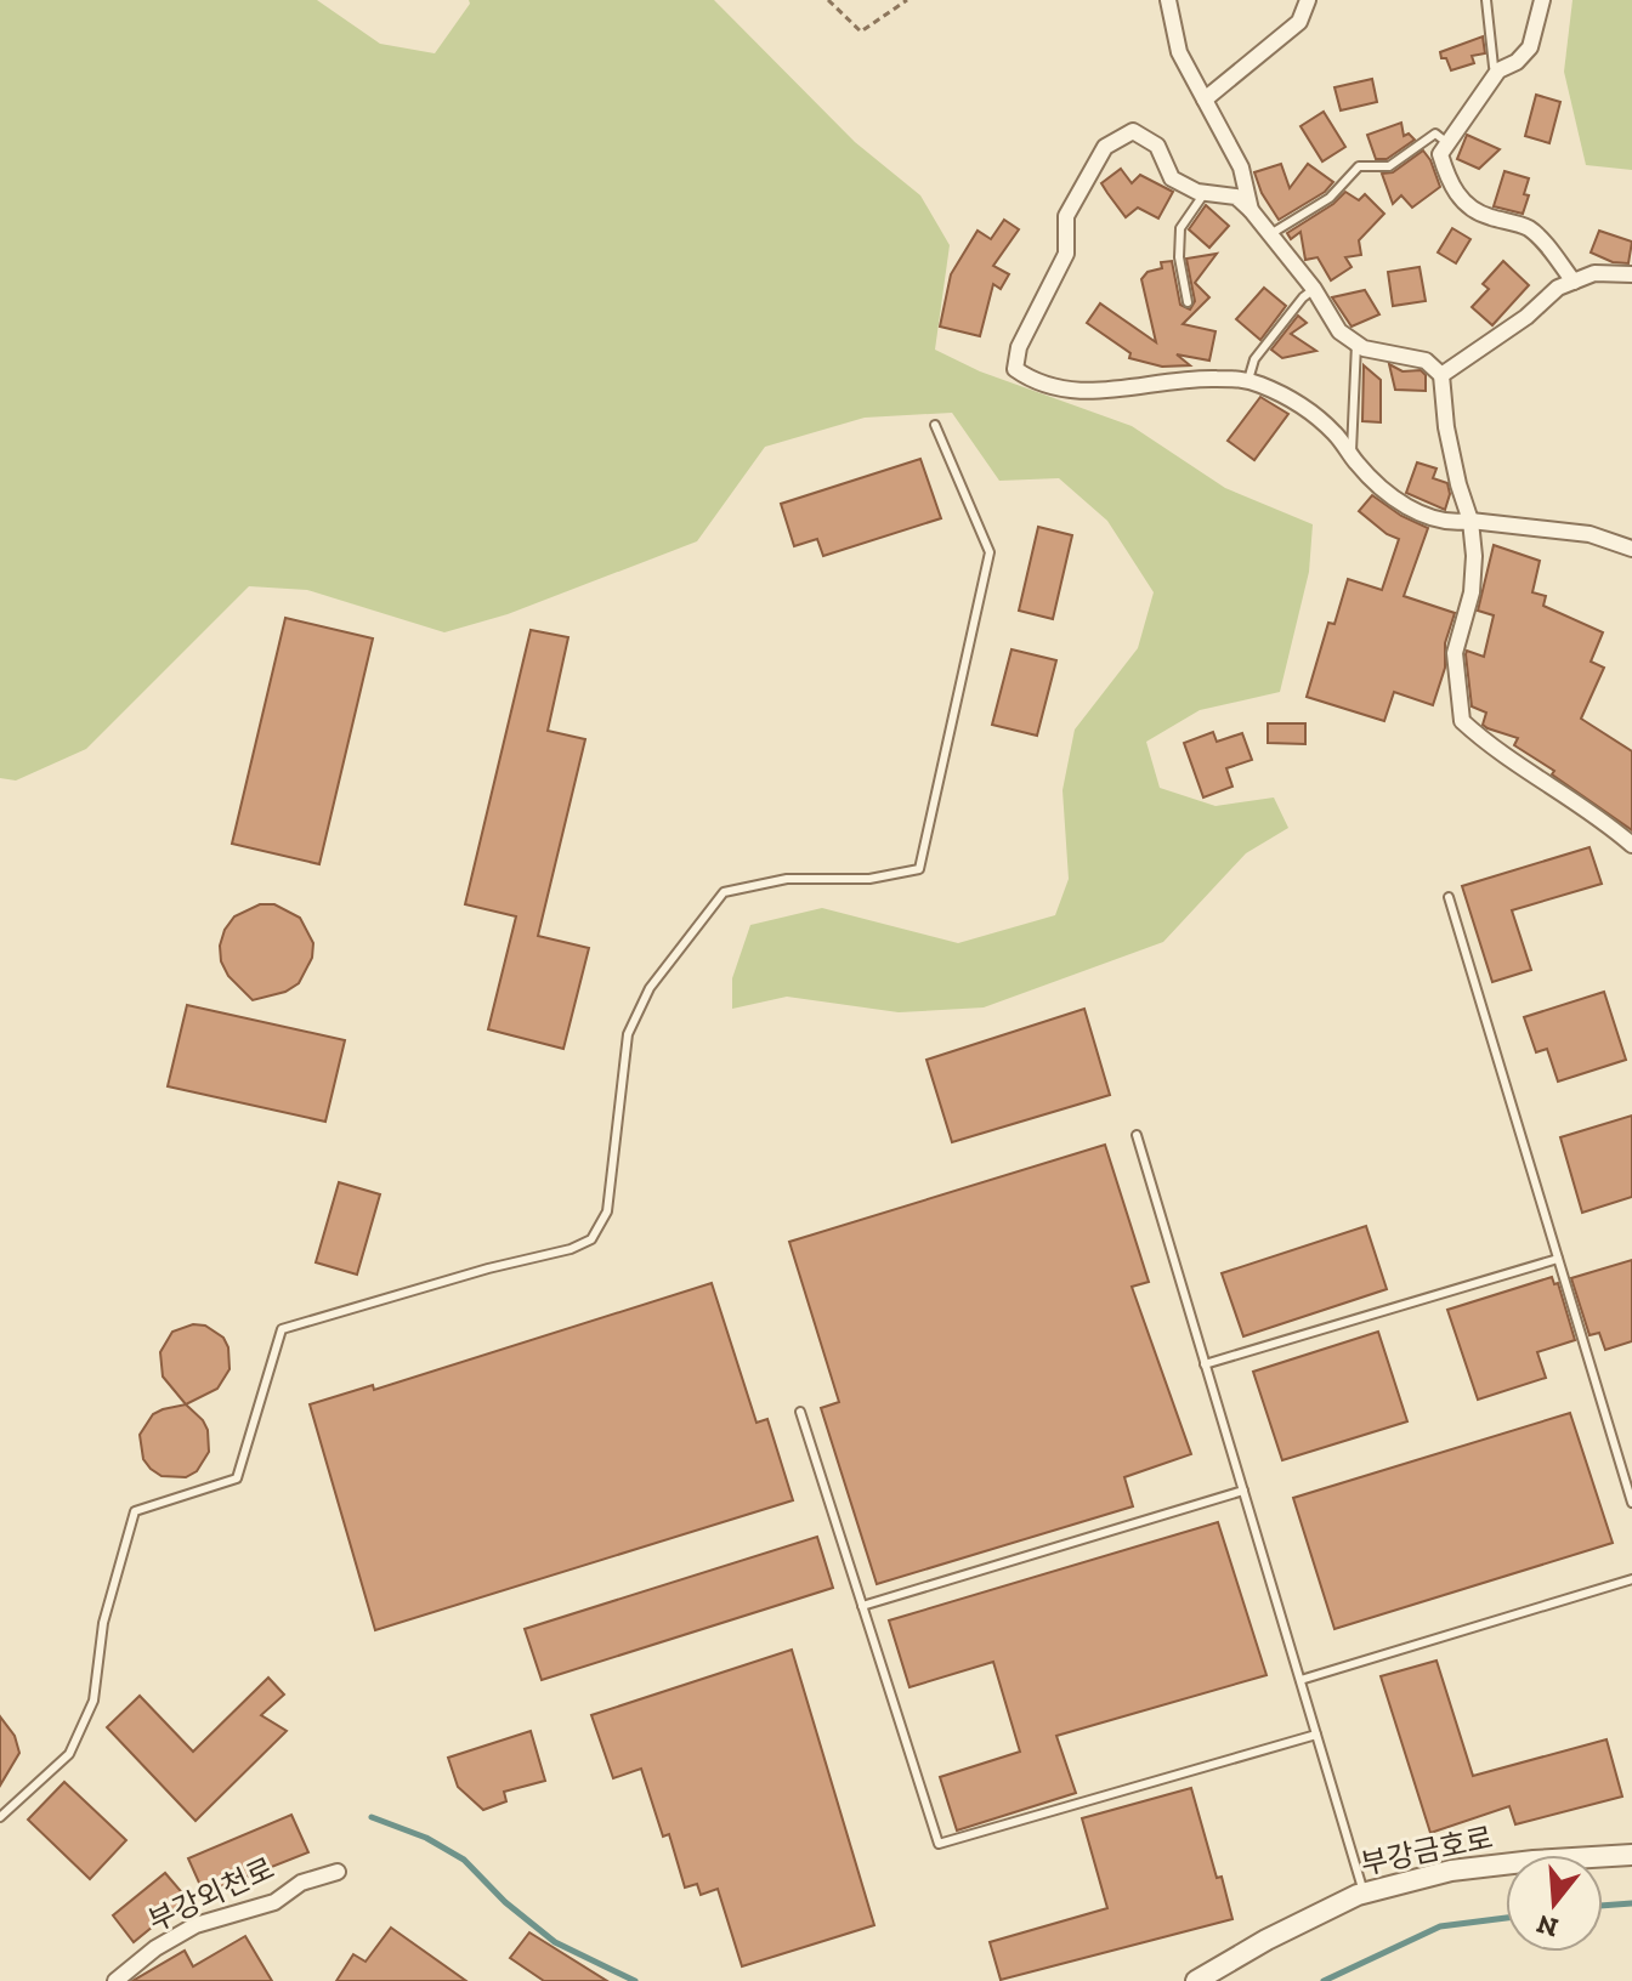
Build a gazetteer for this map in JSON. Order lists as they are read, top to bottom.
{
  "streets": {
    "street": ["부강금호로", "부강외천로"]
  },
  "north": "bottom"
}
